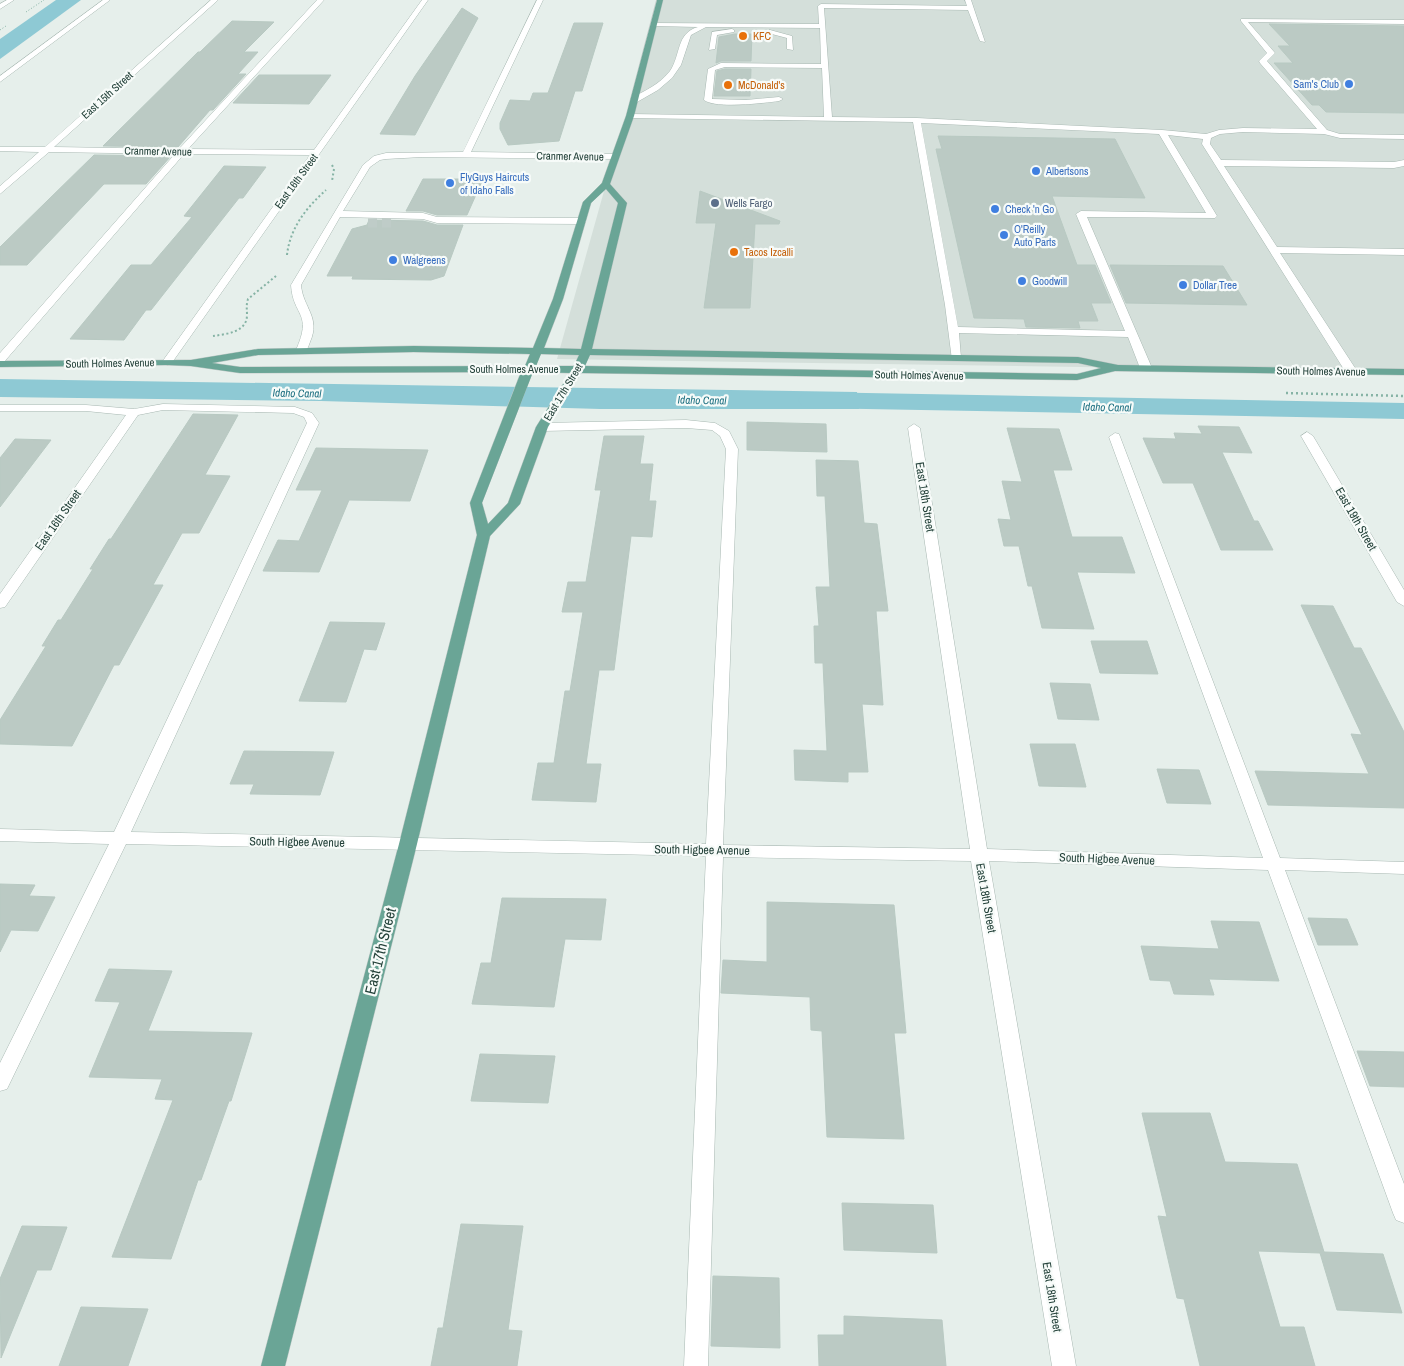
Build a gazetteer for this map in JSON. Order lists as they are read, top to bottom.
{
  "streets": {
    "main road": ["South Holmes Avenue", "East 17th Street"],
    "street": [
      "East 15th Street",
      "Cranmer Avenue",
      "East 16th Street",
      "East 18th Street",
      "East 19th Street",
      "South Higbee Avenue"
    ]
  },
  "crossings": [
    ["East 15th Street", "Cranmer Avenue"],
    ["Cranmer Avenue", "East 16th Street"],
    ["Cranmer Avenue", "South Holmes Avenue"],
    ["East 16th Street", "South Holmes Avenue"],
    ["South Holmes Avenue", "East 17th Street"],
    ["East 17th Street", "South Higbee Avenue"],
    ["East 18th Street", "South Higbee Avenue"]
  ],
  "water": ["Idaho Canal"],
  "places": [
    "KFC",
    "Sam's Club",
    "McDonald's",
    "Albertsons",
    "FlyGuys Haircuts of Idaho Falls",
    "Wells Fargo",
    "Check 'n Go",
    "O'Reilly Auto Parts",
    "Tacos Izcalli",
    "Walgreens",
    "Goodwill",
    "Dollar Tree"
  ]
}
